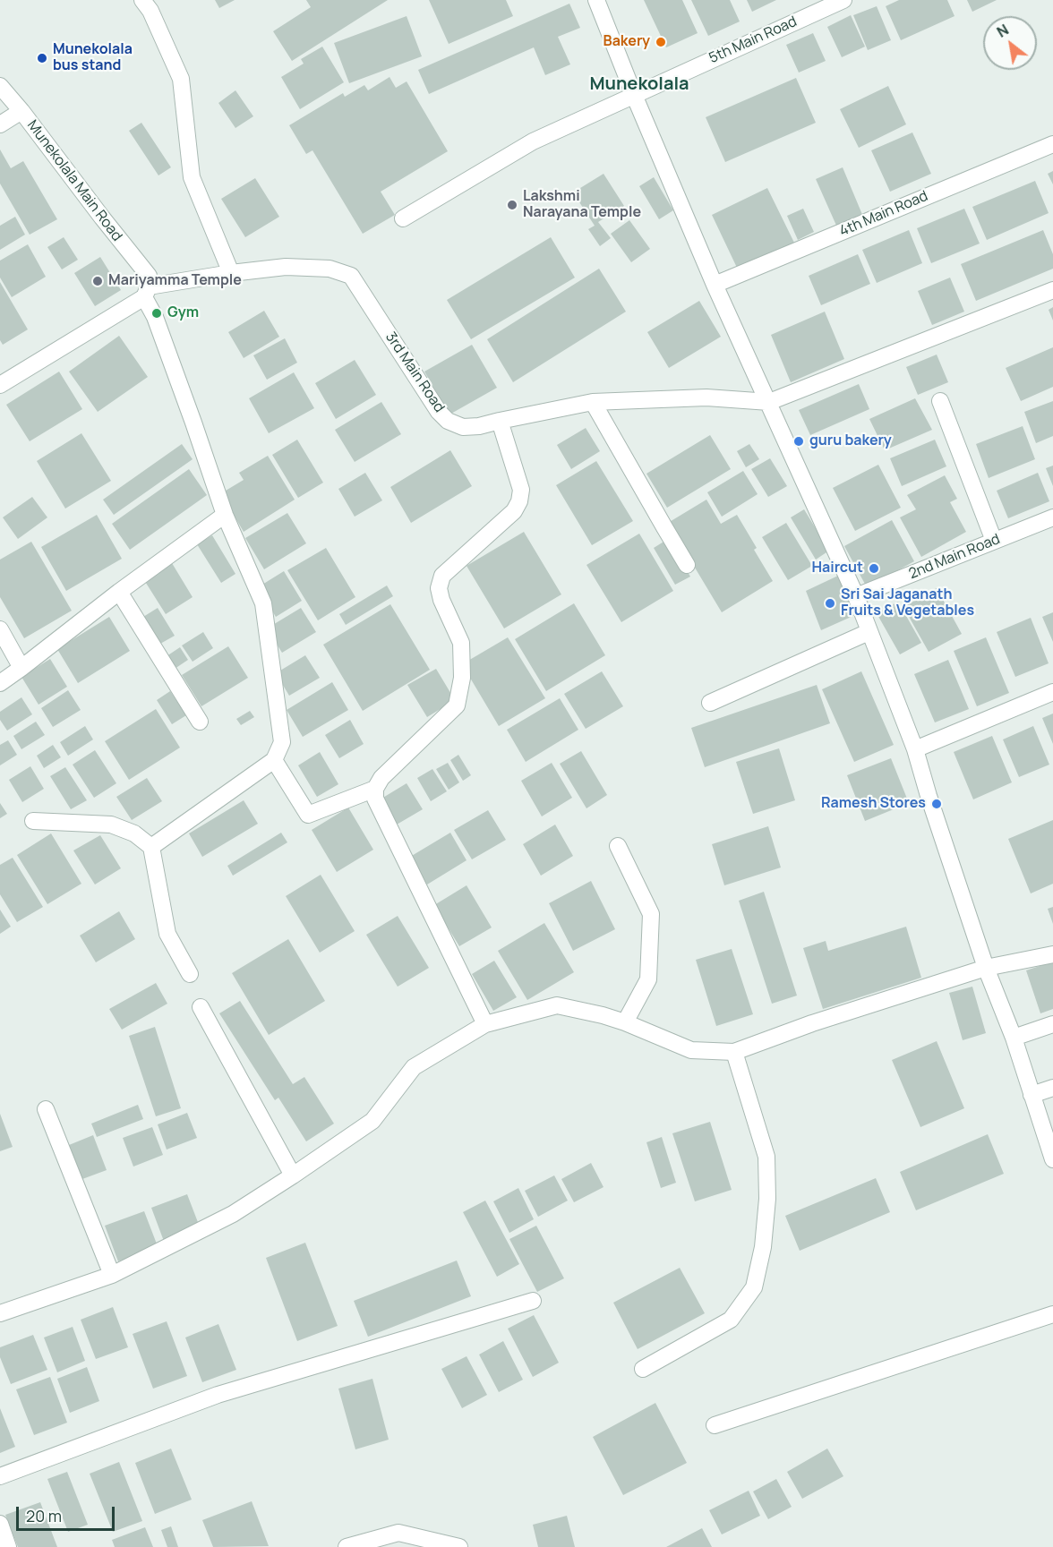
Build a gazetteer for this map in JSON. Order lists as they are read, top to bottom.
{
  "streets": {
    "street": [
      "5th Main Road",
      "Munekolala Main Road",
      "4th Main Road",
      "3rd Main Road",
      "2nd Main Road"
    ]
  },
  "crossings": [
    ["Munekolala Main Road", "3rd Main Road"]
  ],
  "districts": ["Munekolala"],
  "places": [
    "Bakery",
    "Munekolala bus stand",
    "Lakshmi Narayana Temple",
    "Mariyamma Temple",
    "Gym",
    "guru bakery",
    "Haircut",
    "Sri Sai Jaganath Fruits & Vegetables",
    "Ramesh Stores"
  ],
  "scale_bar": "20 m",
  "north": "top left"
}
